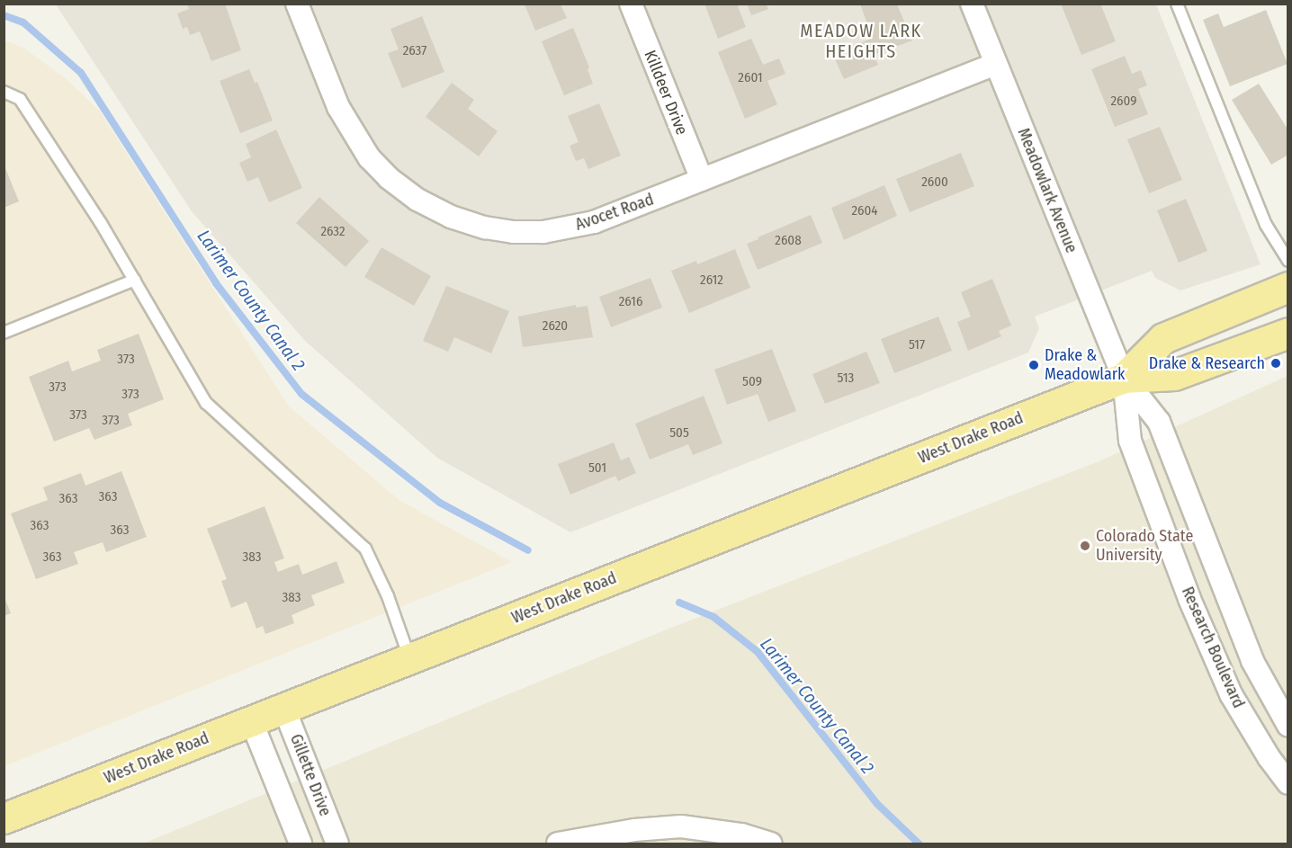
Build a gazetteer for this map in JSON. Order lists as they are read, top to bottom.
{
  "streets": {
    "main road": ["West Drake Road"],
    "street": [
      "Killdeer Drive",
      "Meadowlark Avenue",
      "Avocet Road",
      "Research Boulevard",
      "Gillette Drive"
    ]
  },
  "crossings": [
    ["Killdeer Drive", "Avocet Road"],
    ["Meadowlark Avenue", "Avocet Road"],
    ["Meadowlark Avenue", "West Drake Road"],
    ["Meadowlark Avenue", "Research Boulevard"],
    ["West Drake Road", "Research Boulevard"],
    ["West Drake Road", "Gillette Drive"]
  ],
  "districts": ["MEADOW LARK HEIGHTS"],
  "water": ["Larimer County Canal 2"],
  "places": ["Drake & Research", "Drake & Meadowlark", "Colorado State University"],
  "house_numbers": [
    "2637",
    "2601",
    "2609",
    "2600",
    "2604",
    "2632",
    "2608",
    "2612",
    "2616",
    "2620",
    "517",
    "373",
    "513",
    "509",
    "373",
    "373",
    "373",
    "373",
    "505",
    "501",
    "363",
    "363",
    "363",
    "363",
    "363",
    "383",
    "383"
  ]
}
